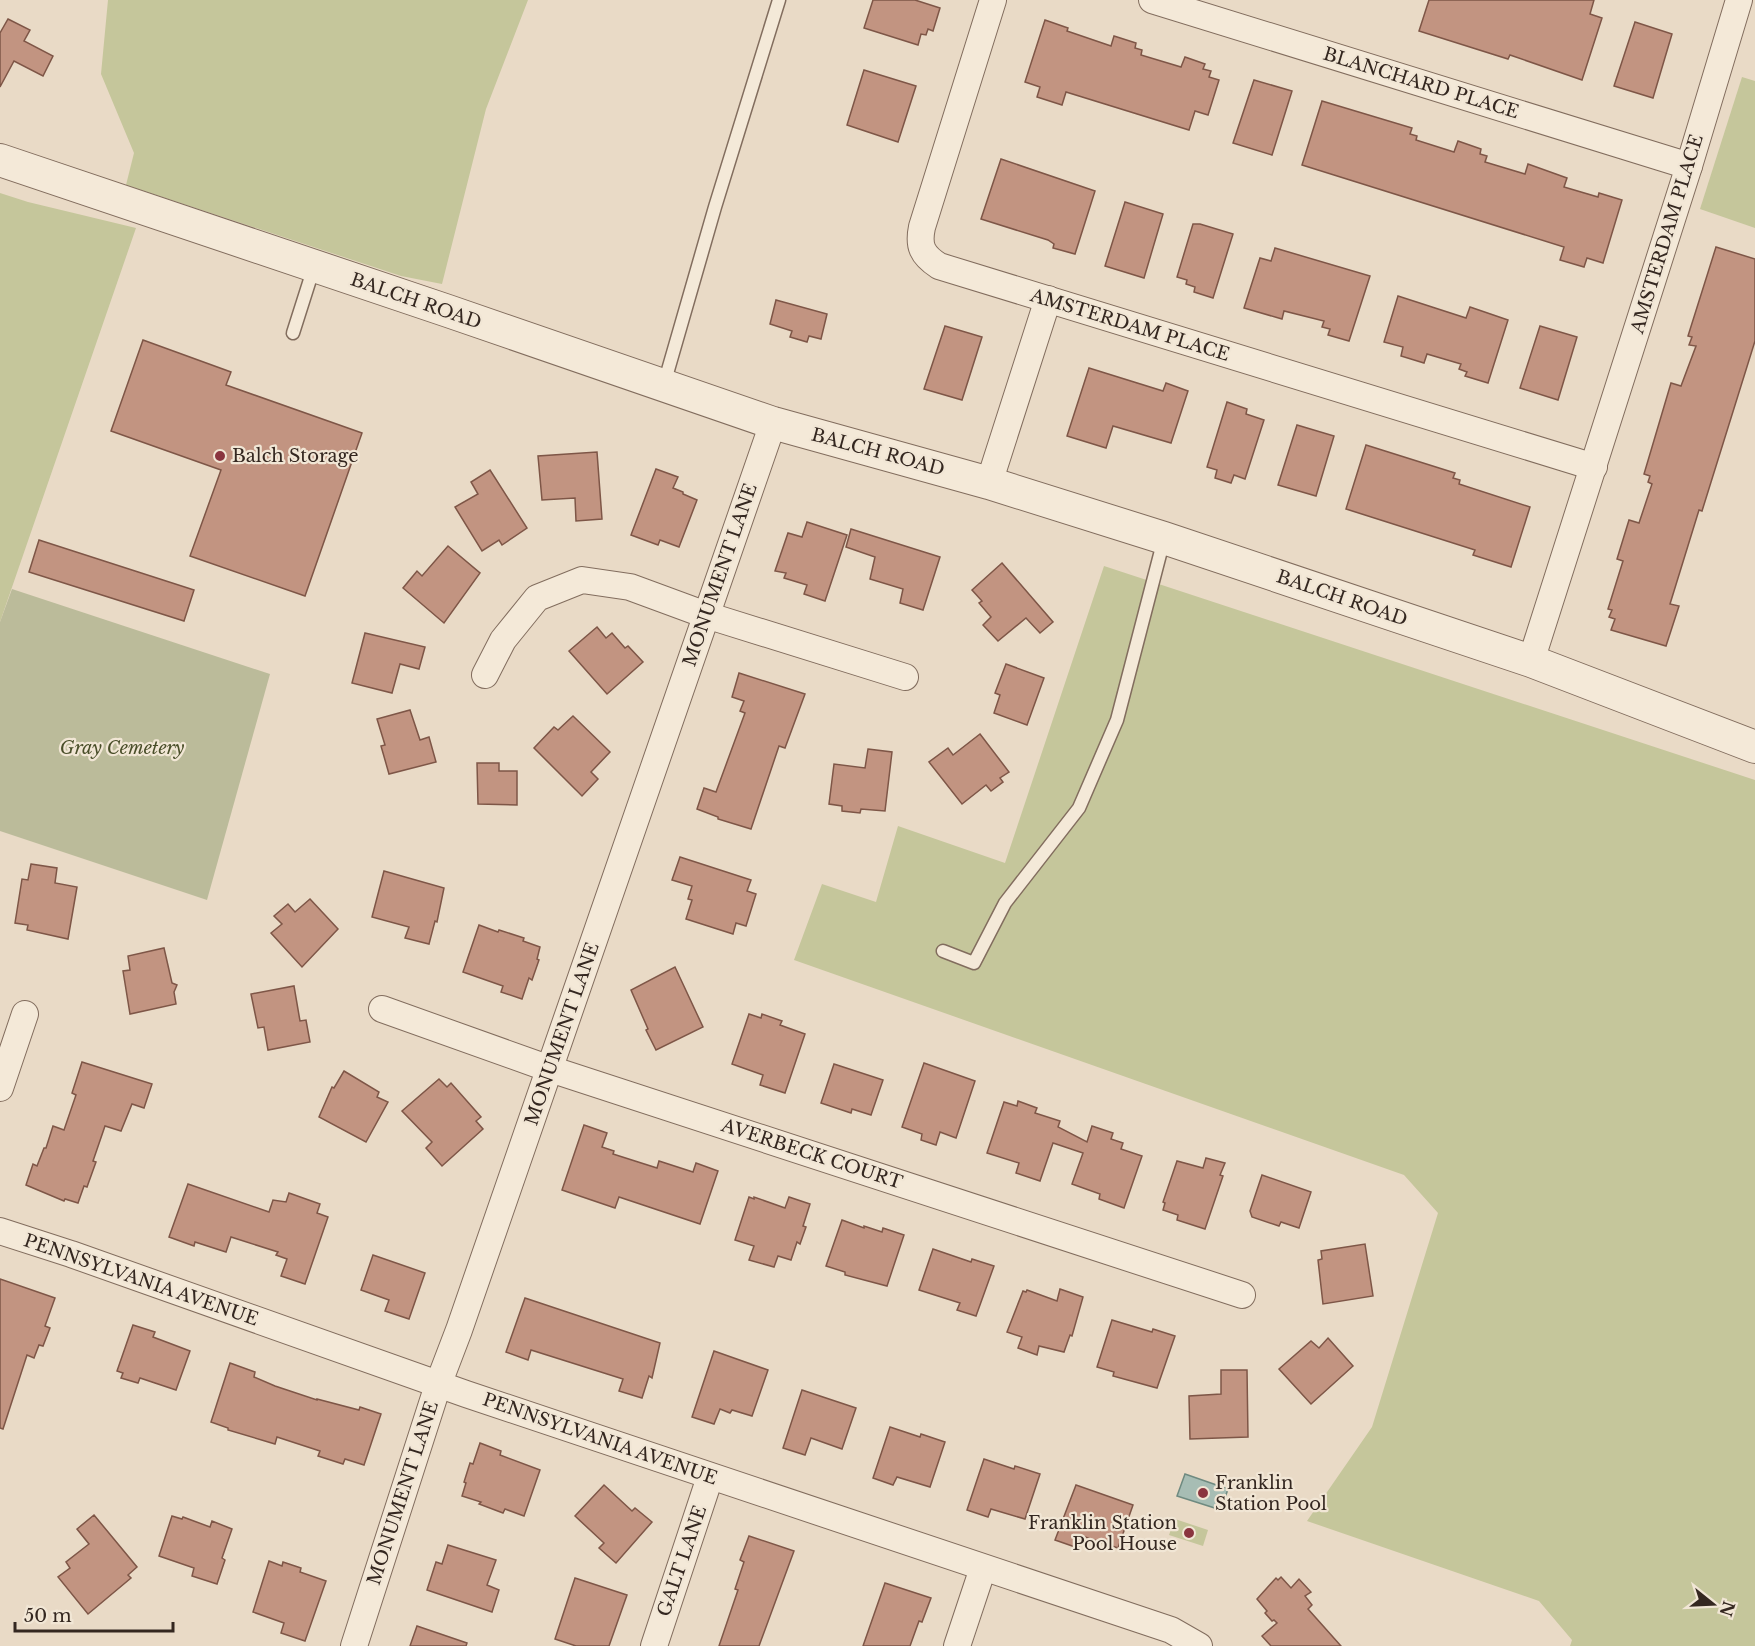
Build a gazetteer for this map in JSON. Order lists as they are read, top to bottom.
{
  "streets": {
    "street": [
      "BLANCHARD PLACE",
      "AMSTERDAM PLACE",
      "BALCH ROAD",
      "MONUMENT LANE",
      "AVERBECK COURT",
      "PENNSYLVANIA AVENUE",
      "GALT LANE"
    ]
  },
  "crossings": [
    ["BLANCHARD PLACE", "AMSTERDAM PLACE"],
    ["AMSTERDAM PLACE", "BALCH ROAD"],
    ["BALCH ROAD", "MONUMENT LANE"],
    ["MONUMENT LANE", "AVERBECK COURT"],
    ["MONUMENT LANE", "PENNSYLVANIA AVENUE"],
    ["PENNSYLVANIA AVENUE", "GALT LANE"]
  ],
  "parks": ["Gray Cemetery"],
  "places": ["Balch Storage", "Franklin Station Pool", "Franklin Station Pool House"],
  "scale_bar": "50 m",
  "north": "right"
}
